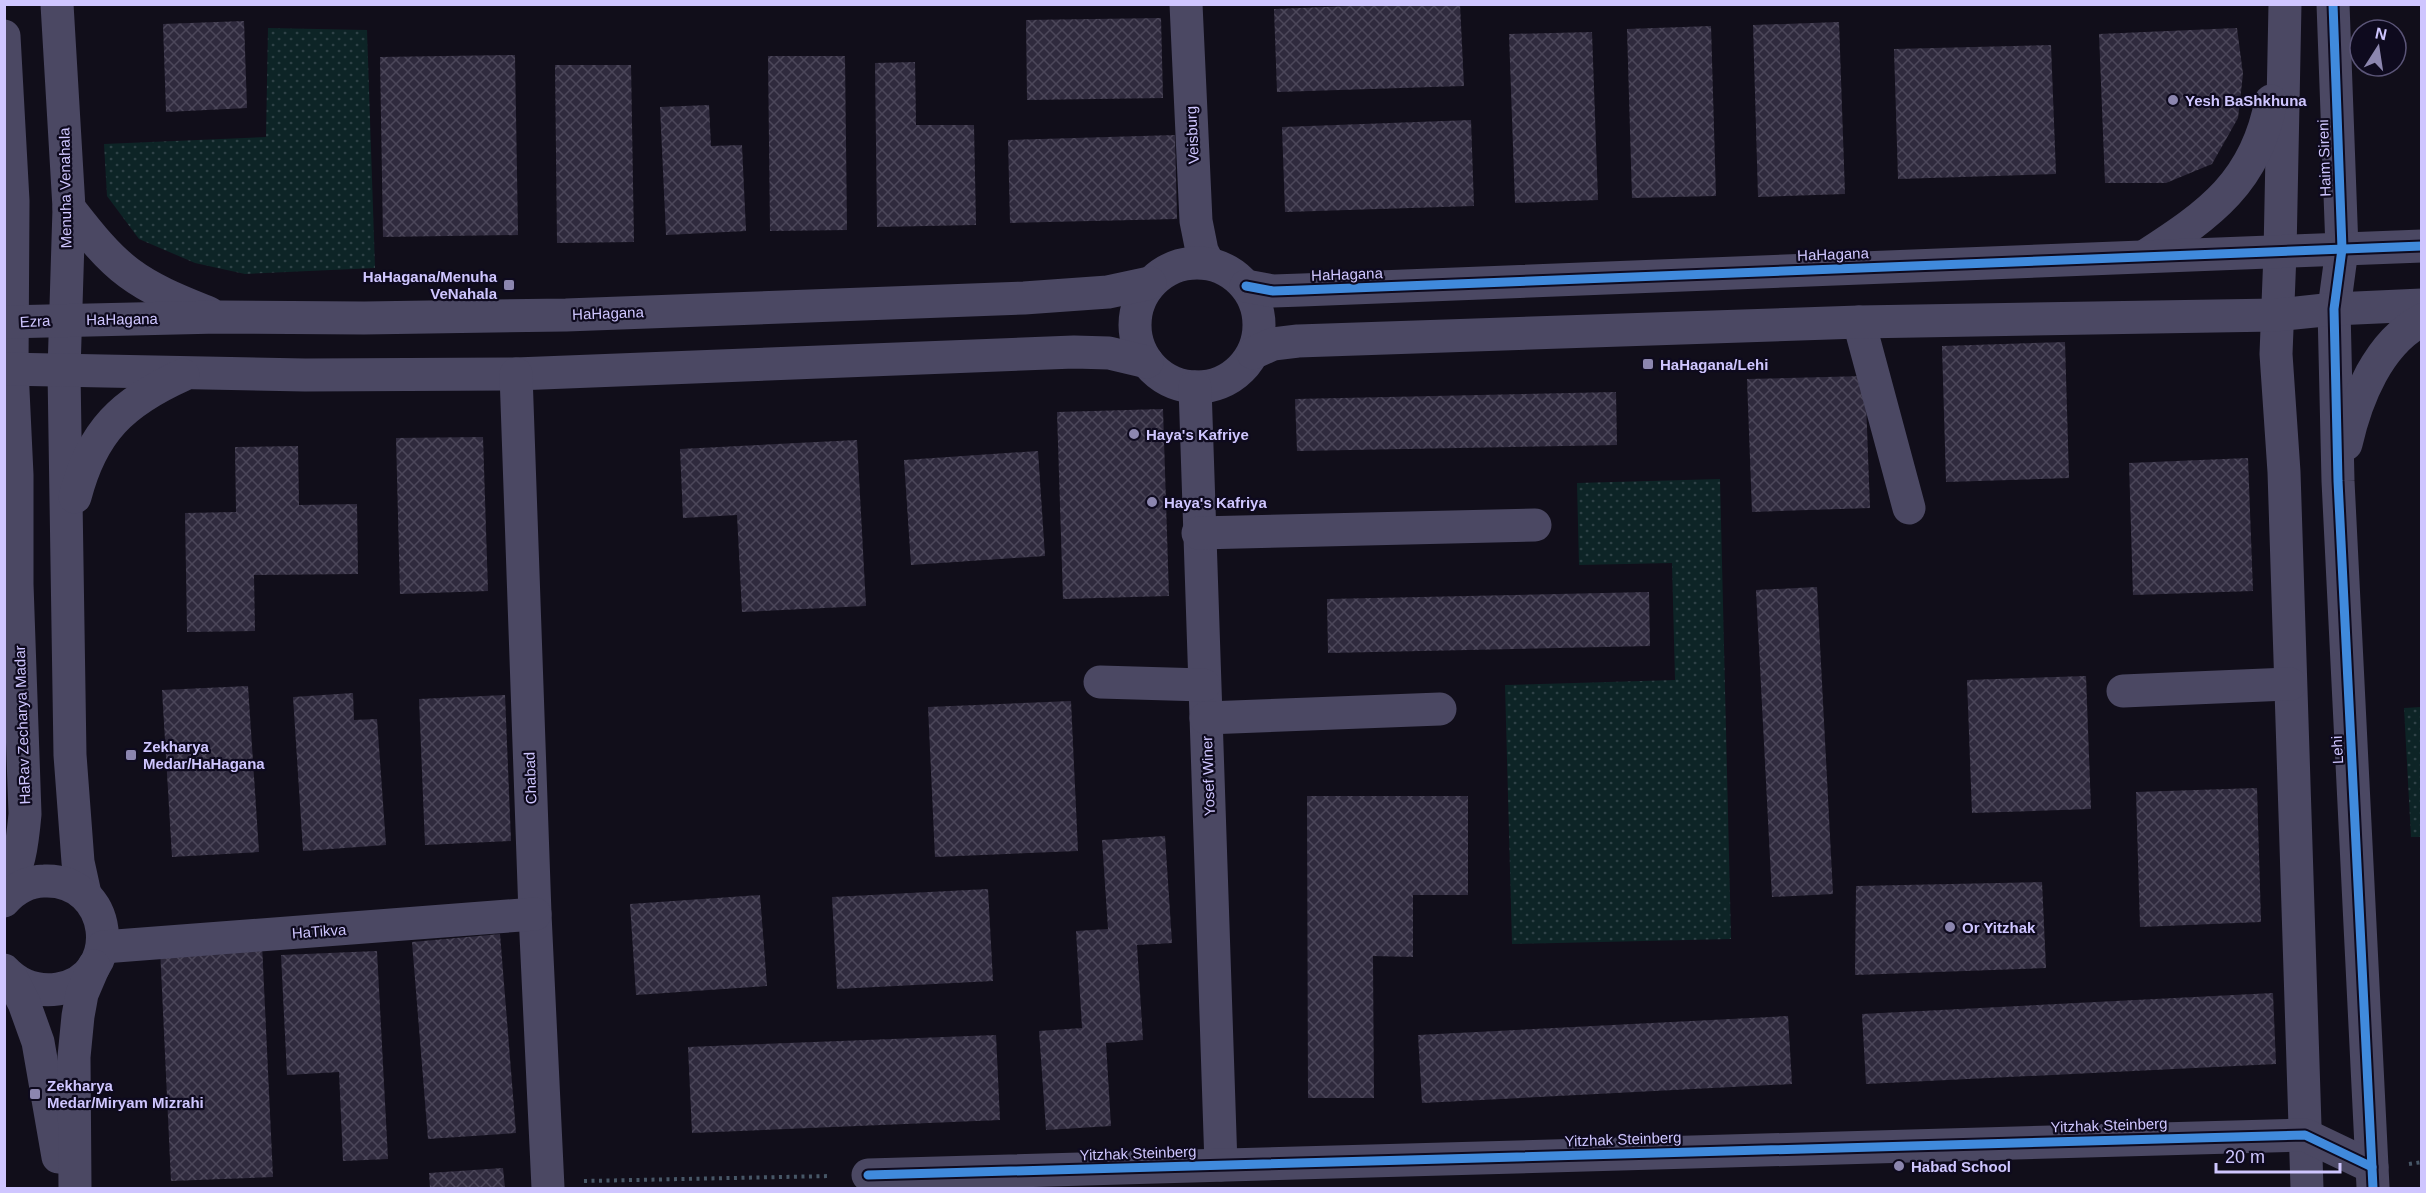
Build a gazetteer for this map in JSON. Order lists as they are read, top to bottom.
{
  "streets": {
    "street": [
      "Veisburg",
      "Haim Sireni",
      "Menuha Venahala",
      "HaHagana",
      "Ezra",
      "HaRav Zecharya Madar",
      "Lehi",
      "Yosef Winer",
      "Chabad",
      "HaTikva",
      "Yitzhak Steinberg"
    ]
  },
  "crossings": [
    ["Veisburg", "HaHagana"],
    ["Veisburg", "Yosef Winer"],
    ["Haim Sireni", "HaHagana"],
    ["Haim Sireni", "Lehi"],
    ["Menuha Venahala", "HaHagana"],
    ["Menuha Venahala", "Ezra"],
    ["HaHagana", "Ezra"],
    ["HaHagana", "Yosef Winer"],
    ["Lehi", "Yitzhak Steinberg"],
    ["Yosef Winer", "Yitzhak Steinberg"],
    ["Chabad", "HaTikva"]
  ],
  "places": {
    "other": [
      "Yesh BaShkhuna",
      "Haya's Kafriye",
      "Haya's Kafriya",
      "Or Yitzhak",
      "Habad School"
    ],
    "transit": [
      "HaHagana/Menuha VeNahala",
      "HaHagana/Lehi",
      "Zekharya Medar/HaHagana",
      "Zekharya Medar/Miryam Mizrahi"
    ]
  },
  "scale_bar": "20 m",
  "north": "top"
}
